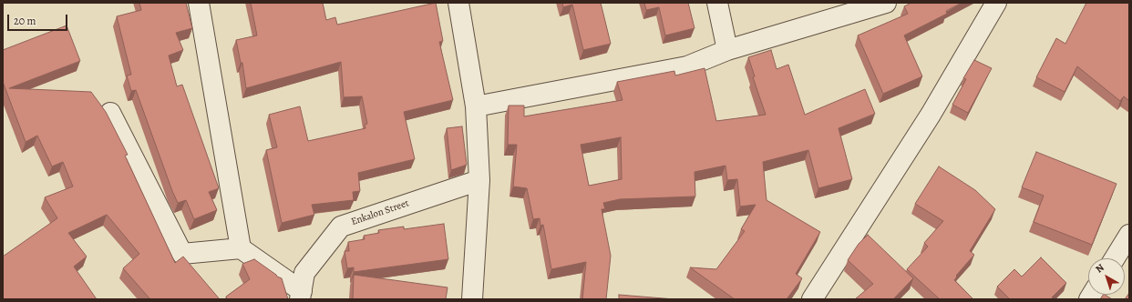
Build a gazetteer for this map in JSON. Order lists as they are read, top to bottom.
{
  "streets": {
    "street": ["Enkalon Street"]
  },
  "scale_bar": "20 m",
  "north": "top left"
}
